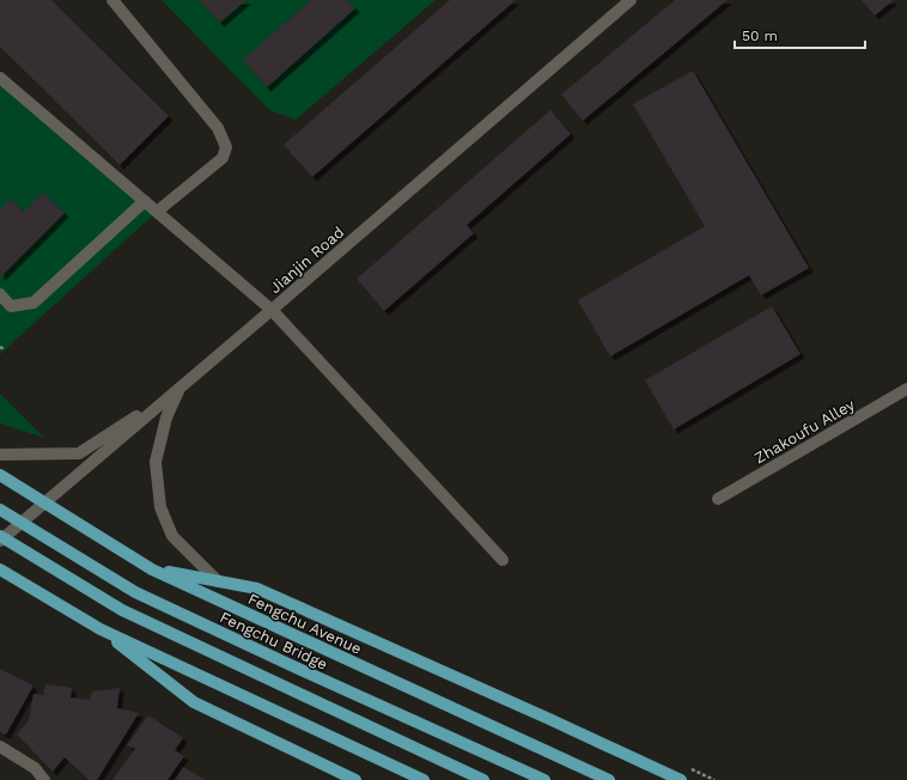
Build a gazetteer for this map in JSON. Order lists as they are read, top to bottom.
{
  "streets": {
    "main road": ["Fengchu Avenue", "Fengchu Bridge"],
    "street": ["Jianjin Road", "Zhakoufu Alley"]
  },
  "crossings": [
    ["Jianjin Road", "Fengchu Avenue"]
  ],
  "scale_bar": "50 m"
}
